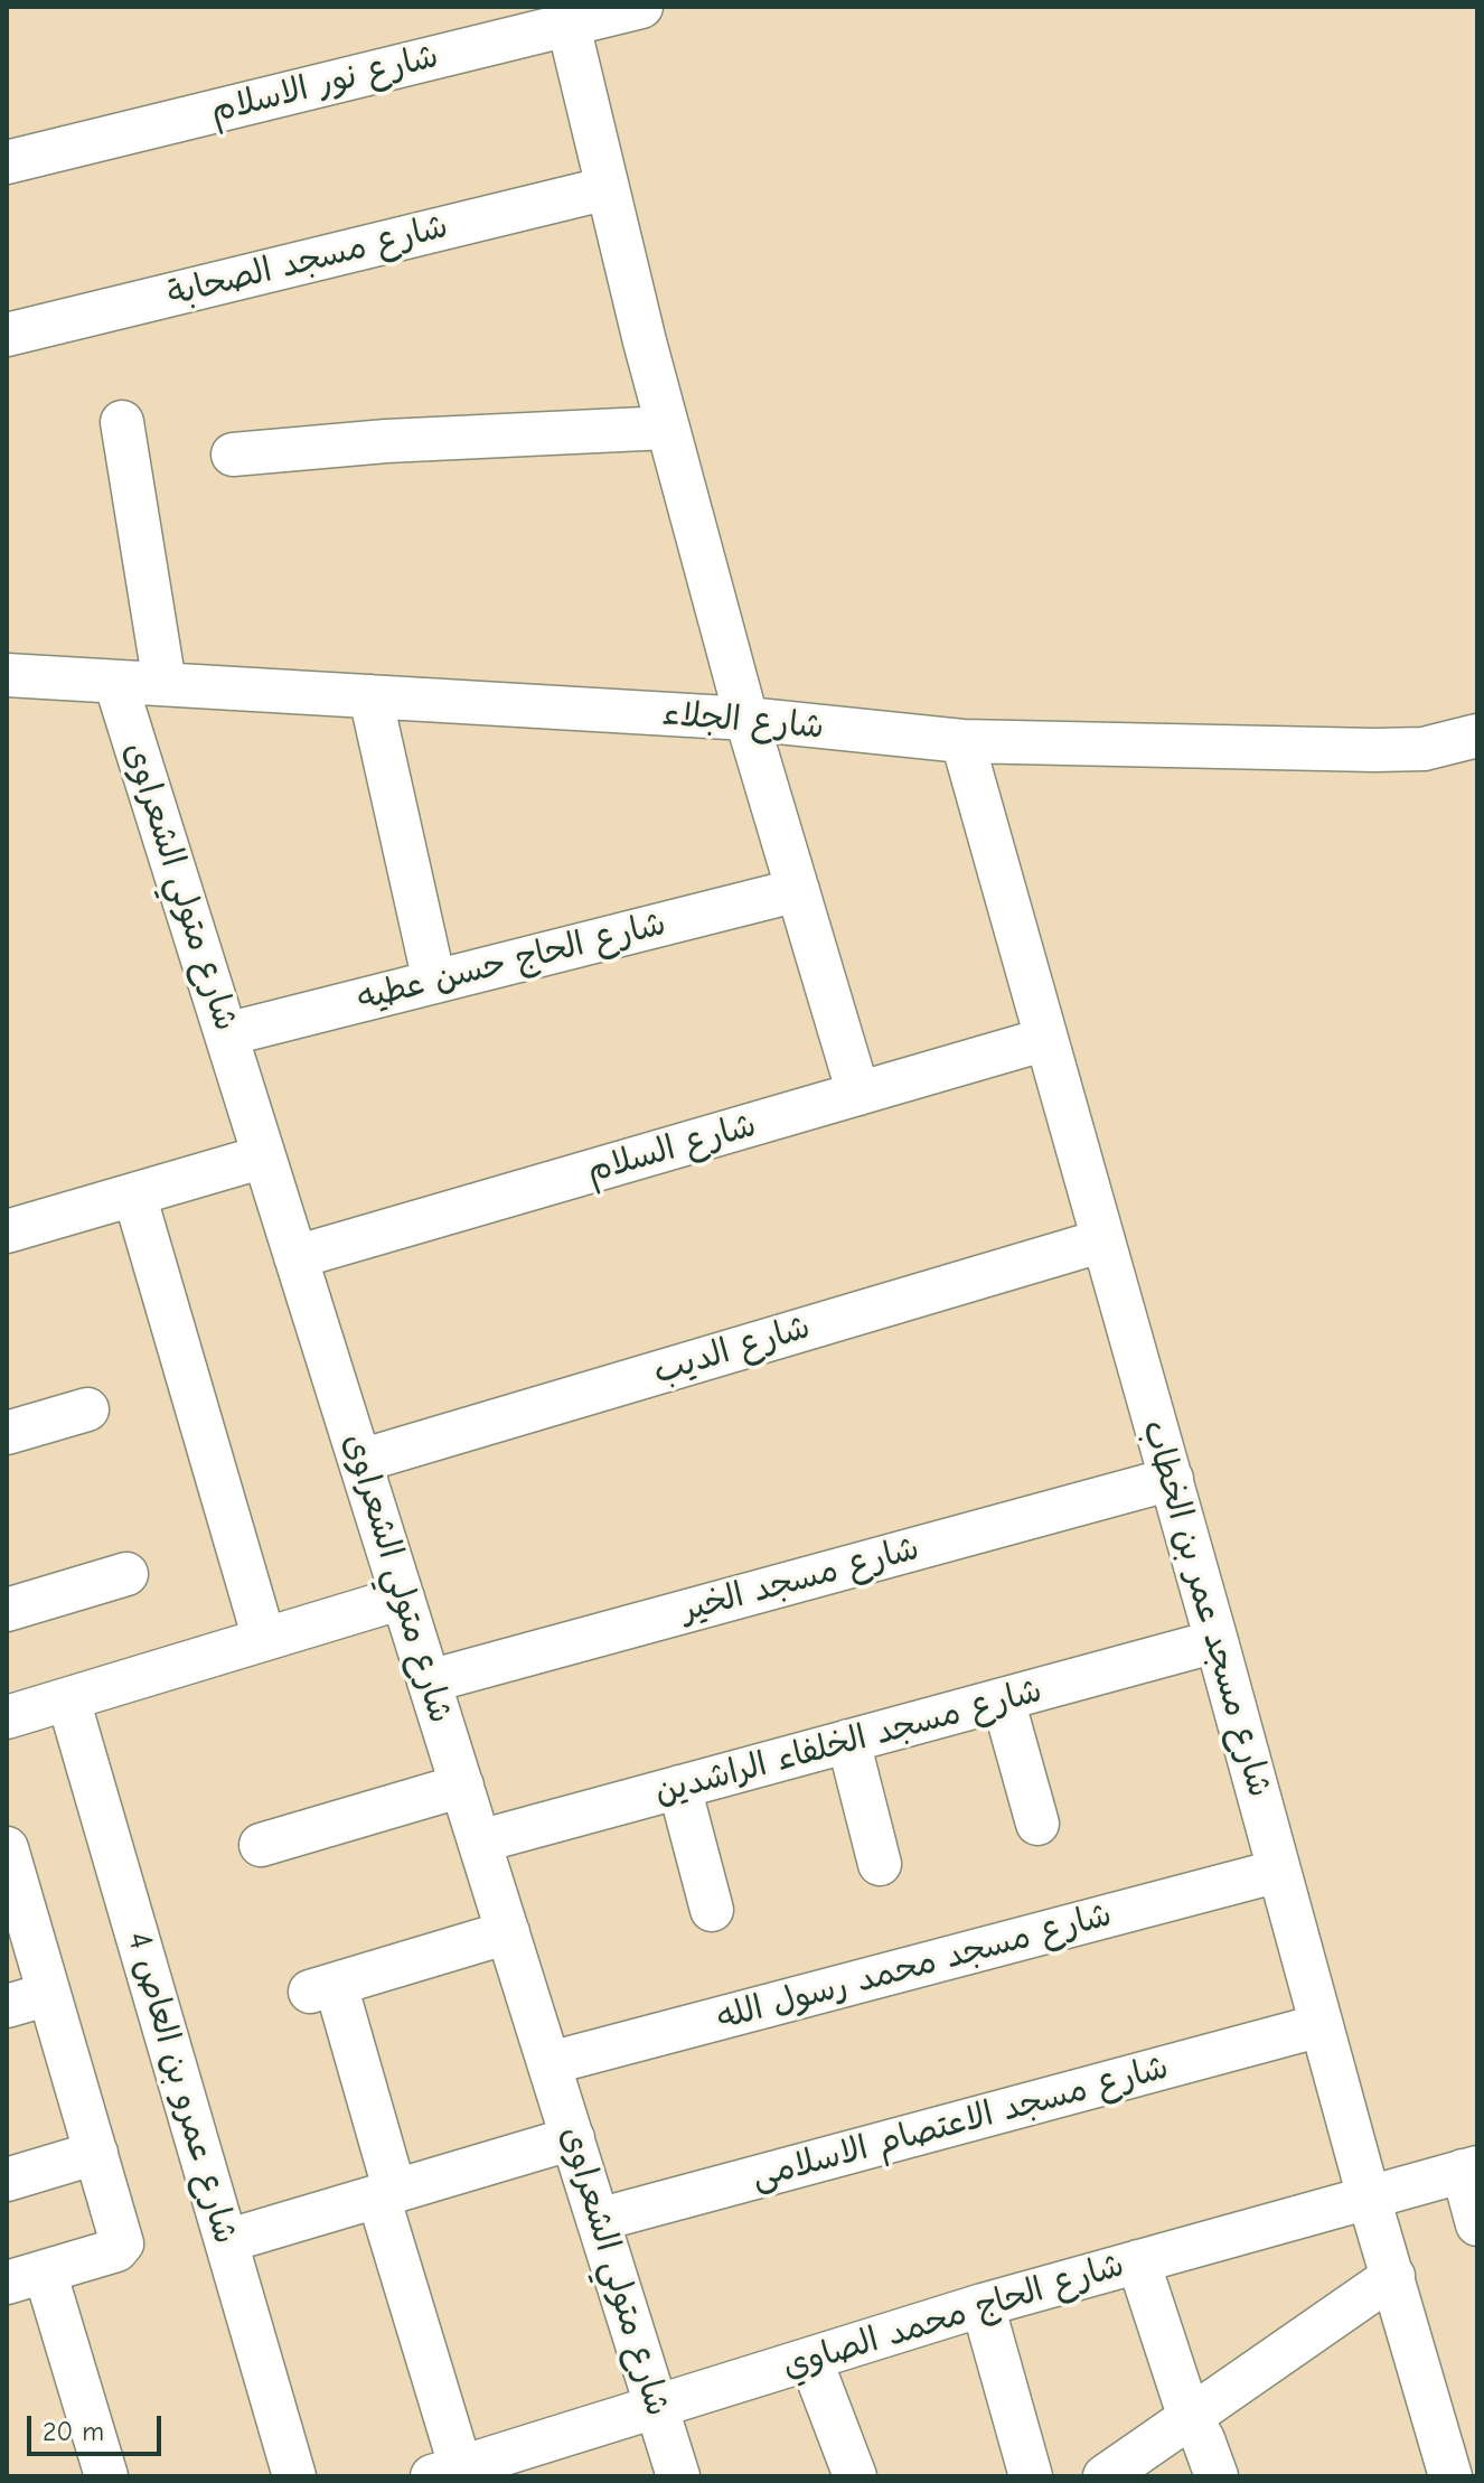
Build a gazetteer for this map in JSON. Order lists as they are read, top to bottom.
{
  "streets": {
    "street": [
      "شارع نور الاسلام",
      "شارع مسجد الصحابة",
      "شارع الجلاء",
      "شارع متولي الشعراوى",
      "شارع الحاج حسن عطيه",
      "شارع السلام",
      "شارع الديب",
      "شارع مسجد الخير",
      "شارع مسجد عمر بن الخطاب",
      "شارع مسجد الخلفاء الراشدين",
      "شارع مسجد محمد رسول الله",
      "شارع عمرو بن العاص 4",
      "شارع مسجد الاعتصام الاسلامى",
      "شارع الحاج محمد الصاوي"
    ]
  },
  "crossings": [
    ["شارع الجلاء", "شارع متولي الشعراوى"],
    ["شارع الجلاء", "شارع مسجد عمر بن الخطاب"],
    ["شارع متولي الشعراوى", "شارع الحاج حسن عطيه"],
    ["شارع متولي الشعراوى", "شارع السلام"],
    ["شارع متولي الشعراوى", "شارع الديب"],
    ["شارع متولي الشعراوى", "شارع مسجد الخير"],
    ["شارع متولي الشعراوى", "شارع مسجد الخلفاء الراشدين"],
    ["شارع متولي الشعراوى", "شارع مسجد محمد رسول الله"],
    ["شارع متولي الشعراوى", "شارع مسجد الاعتصام الاسلامى"],
    ["شارع متولي الشعراوى", "شارع الحاج محمد الصاوي"],
    ["شارع السلام", "شارع مسجد عمر بن الخطاب"],
    ["شارع الديب", "شارع مسجد عمر بن الخطاب"],
    ["شارع مسجد الخير", "شارع مسجد عمر بن الخطاب"],
    ["شارع مسجد عمر بن الخطاب", "شارع مسجد الخلفاء الراشدين"],
    ["شارع مسجد عمر بن الخطاب", "شارع مسجد محمد رسول الله"],
    ["شارع مسجد عمر بن الخطاب", "شارع مسجد الاعتصام الاسلامى"],
    ["شارع مسجد عمر بن الخطاب", "شارع الحاج محمد الصاوي"]
  ],
  "scale_bar": "20 m"
}
